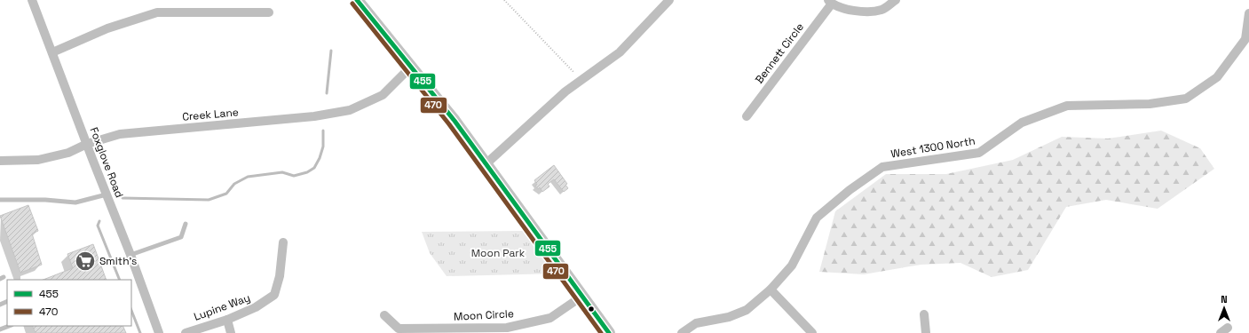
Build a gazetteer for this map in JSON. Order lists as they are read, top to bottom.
{
  "streets": {
    "street": [
      "Bennett Circle",
      "Creek Lane",
      "West 1300 North",
      "Foxglove Road",
      "Lupine Way",
      "Moon Circle"
    ]
  },
  "crossings": [
    ["Creek Lane", "Foxglove Road"]
  ],
  "parks": ["Moon Park"],
  "places": {
    "supermarket": ["Smith's"]
  },
  "lines": ["transit line 455", "transit line 470"],
  "legend": ["455", "470"],
  "north": "top"
}
